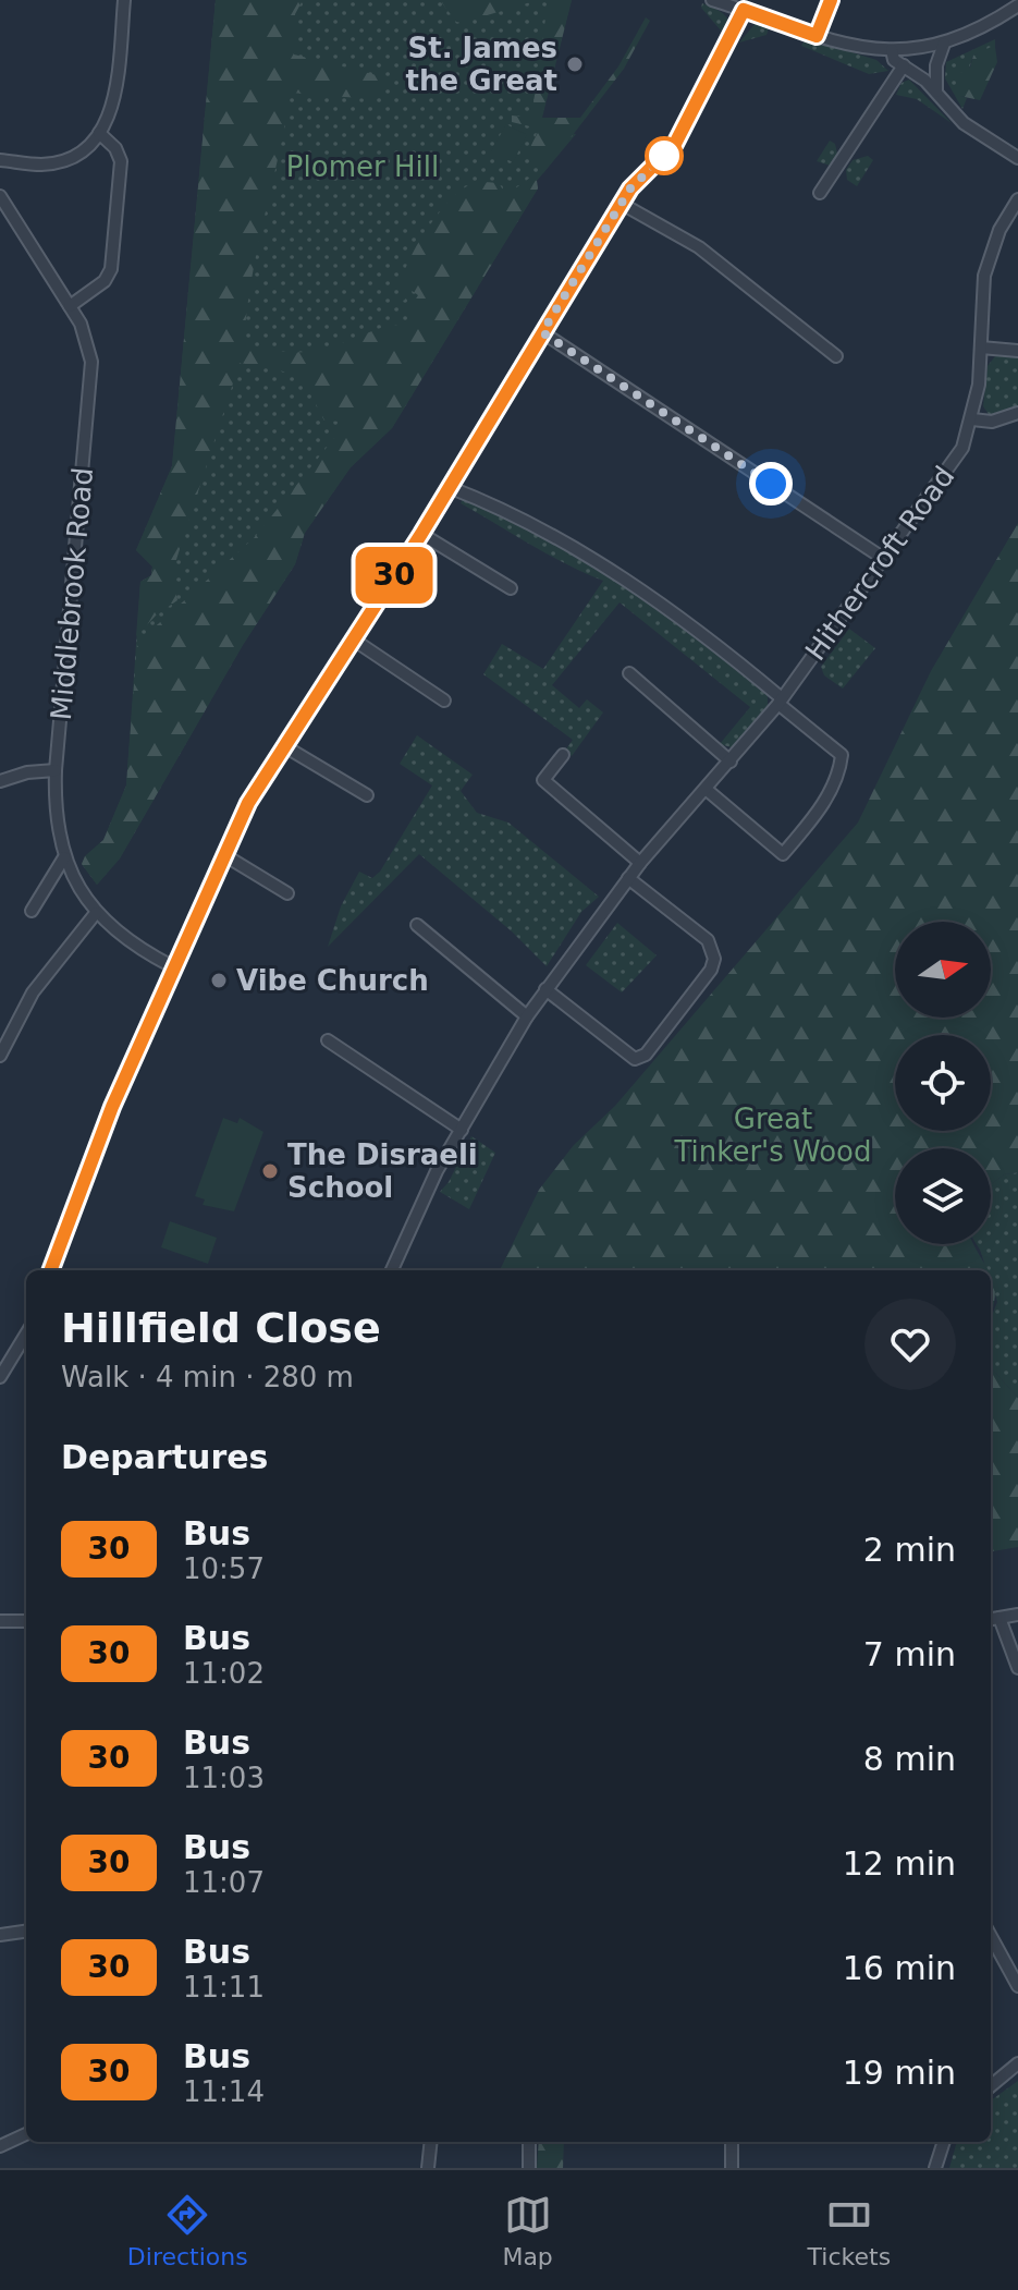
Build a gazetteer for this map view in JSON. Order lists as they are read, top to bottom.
{
  "streets": {
    "street": ["Hithercroft Road", "Middlebrook Road"]
  },
  "parks": ["Plomer Hill", "Great Tinker's Wood"],
  "places": ["St. James the Great", "Vibe Church", "The Disraeli School"],
  "lines": ["bus line 30"],
  "north": "right",
  "page": {
    "on_map": "30",
    "heading": [
      ["Hillfield Close", "Walk · 4 min · 280 m"],
      "Departures"
    ],
    "list": [
      {
        "mark": "30",
        "name": "Bus",
        "note": "10:57",
        "value": "2 min"
      },
      {
        "mark": "30",
        "name": "Bus",
        "note": "11:02",
        "value": "7 min"
      },
      {
        "mark": "30",
        "name": "Bus",
        "note": "11:03",
        "value": "8 min"
      },
      {
        "mark": "30",
        "name": "Bus",
        "note": "11:07",
        "value": "12 min"
      },
      {
        "mark": "30",
        "name": "Bus",
        "note": "11:11",
        "value": "16 min"
      },
      {
        "mark": "30",
        "name": "Bus",
        "note": "11:14",
        "value": "19 min"
      }
    ],
    "tabs": ["Directions", "Map", "Tickets"]
  }
}
